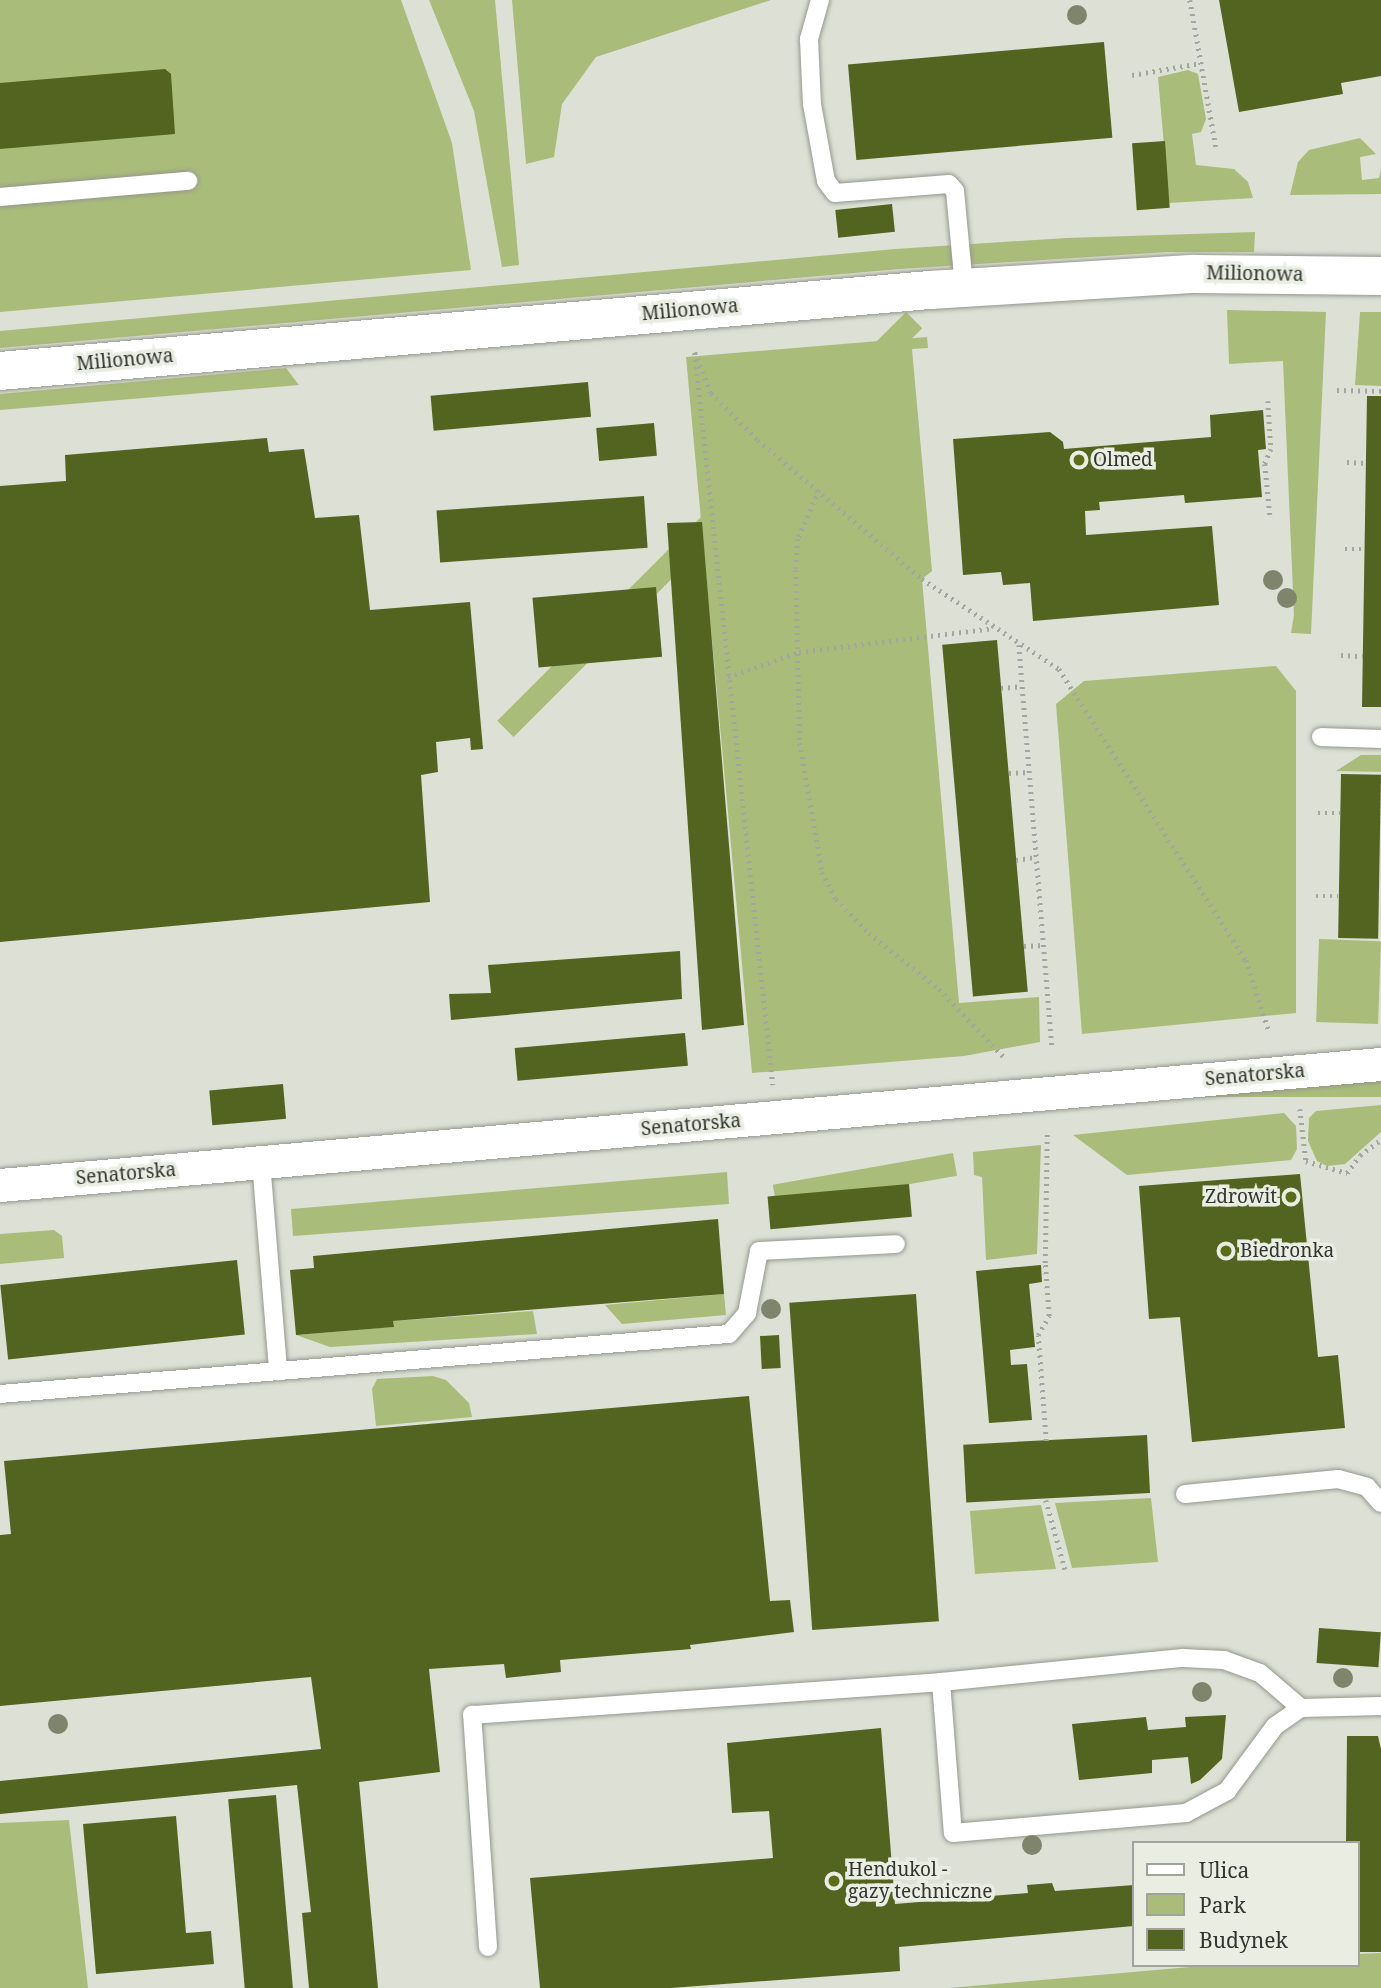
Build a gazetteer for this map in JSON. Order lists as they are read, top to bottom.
{
  "streets": {
    "street": ["Milionowa", "Senatorska"]
  },
  "places": [
    "Olmed",
    "Zdrowit",
    "Biedronka",
    "Hendukol - gazy techniczne"
  ],
  "legend": ["Ulica", "Park", "Budynek"]
}
